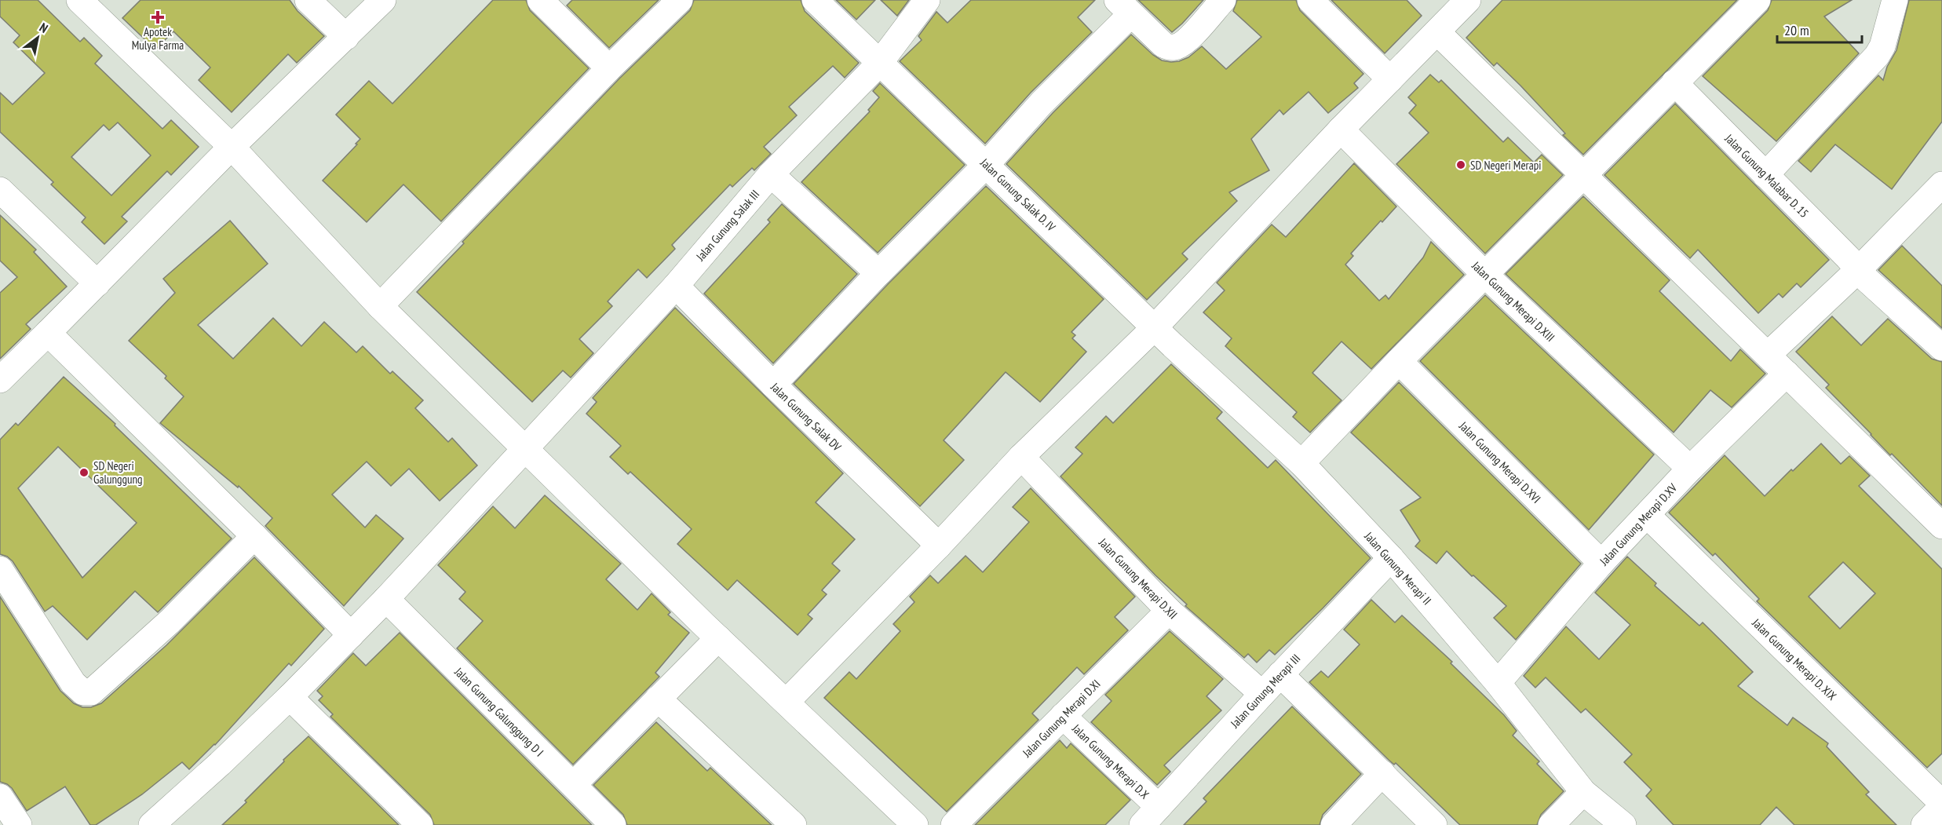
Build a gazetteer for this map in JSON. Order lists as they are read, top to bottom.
{
  "streets": {
    "street": [
      "Jalan Gunung Malabar D. 15",
      "Jalan Gunung Salak D. IV",
      "Jalan Gunung Salak III",
      "Jalan Gunung Merapi D.XIII",
      "Jalan Gunung Salak DV",
      "Jalan Gunung Merapi D.XVI",
      "Jalan Gunung Merapi D.XV",
      "Jalan Gunung Merapi II",
      "Jalan Gunung Merapi D.XII",
      "Jalan Gunung Merapi D. XIX",
      "Jalan Gunung Merapi III",
      "Jalan Gunung Galunggung D I",
      "Jalan Gunung Merapi D.XI",
      "Jalan Gunung Merapi D.X"
    ]
  },
  "crossings": [
    ["Jalan Gunung Salak D. IV", "Jalan Gunung Salak III"],
    ["Jalan Gunung Salak D. IV", "Jalan Gunung Merapi II"],
    ["Jalan Gunung Salak III", "Jalan Gunung Salak DV"],
    ["Jalan Gunung Salak III", "Jalan Gunung Galunggung D I"],
    ["Jalan Gunung Merapi D.XIII", "Jalan Gunung Merapi D.XV"],
    ["Jalan Gunung Merapi D.XVI", "Jalan Gunung Merapi D.XV"],
    ["Jalan Gunung Merapi D.XV", "Jalan Gunung Merapi II"],
    ["Jalan Gunung Merapi D.XV", "Jalan Gunung Merapi D. XIX"],
    ["Jalan Gunung Merapi II", "Jalan Gunung Merapi III"],
    ["Jalan Gunung Merapi D.XII", "Jalan Gunung Merapi III"],
    ["Jalan Gunung Merapi D.XII", "Jalan Gunung Merapi D.XI"],
    ["Jalan Gunung Merapi III", "Jalan Gunung Merapi D.X"],
    ["Jalan Gunung Merapi D.XI", "Jalan Gunung Merapi D.X"]
  ],
  "places": {
    "health": ["Apotek Mulya Farma"],
    "other": ["SD Negeri Merapi", "SD Negeri Galunggung"]
  },
  "scale_bar": "20 m",
  "north": "top right"
}
